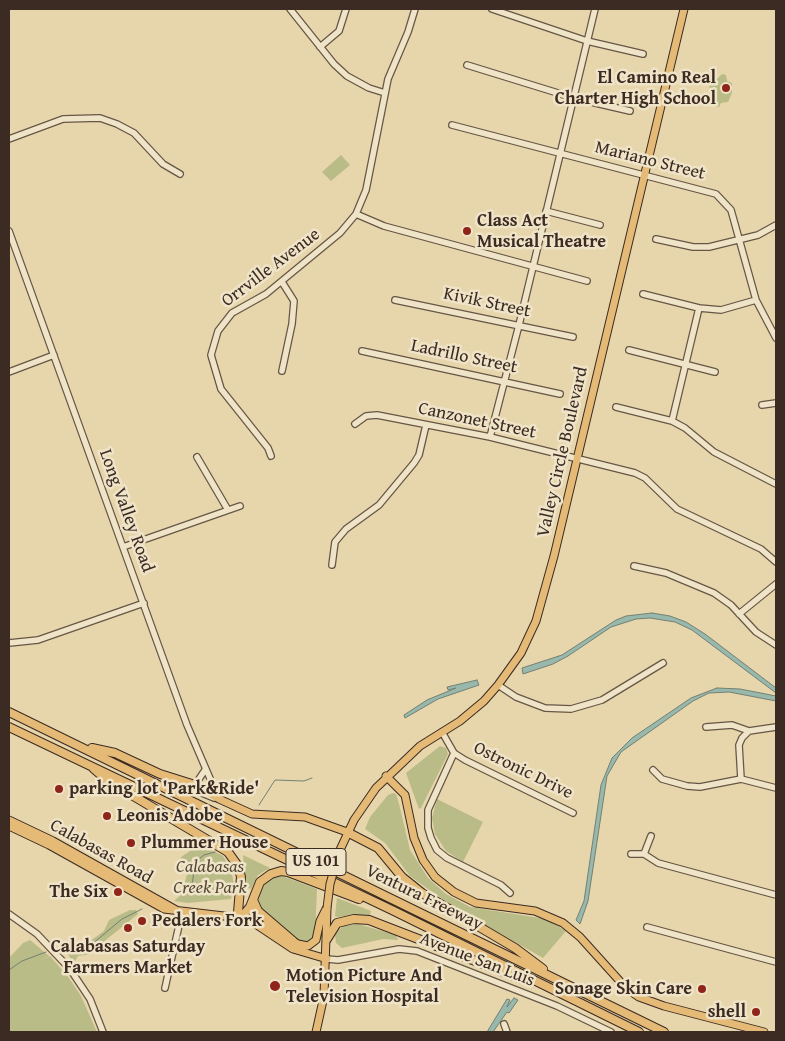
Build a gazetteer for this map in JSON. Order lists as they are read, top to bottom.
{
  "streets": {
    "highway": ["US 101", "Ventura Freeway"],
    "main road": ["Valley Circle Boulevard", "Calabasas Road"],
    "street": [
      "Mariano Street",
      "Orrville Avenue",
      "Kivik Street",
      "Ladrillo Street",
      "Canzonet Street",
      "Long Valley Road",
      "Ostronic Drive",
      "Avenue San Luis"
    ]
  },
  "crossings": [
    ["Mariano Street", "Valley Circle Boulevard"],
    ["Canzonet Street", "Valley Circle Boulevard"],
    ["Valley Circle Boulevard", "Ostronic Drive"],
    ["Calabasas Road", "Avenue San Luis"]
  ],
  "parks": ["Calabasas Creek Park"],
  "places": [
    "El Camino Real Charter High School",
    "Class Act Musical Theatre",
    "parking lot 'Park&Ride'",
    "Leonis Adobe",
    "Plummer House",
    "The Six",
    "Pedalers Fork",
    "Calabasas Saturday Farmers Market",
    "Motion Picture And Television Hospital",
    "Sonage Skin Care",
    "shell"
  ]
}
